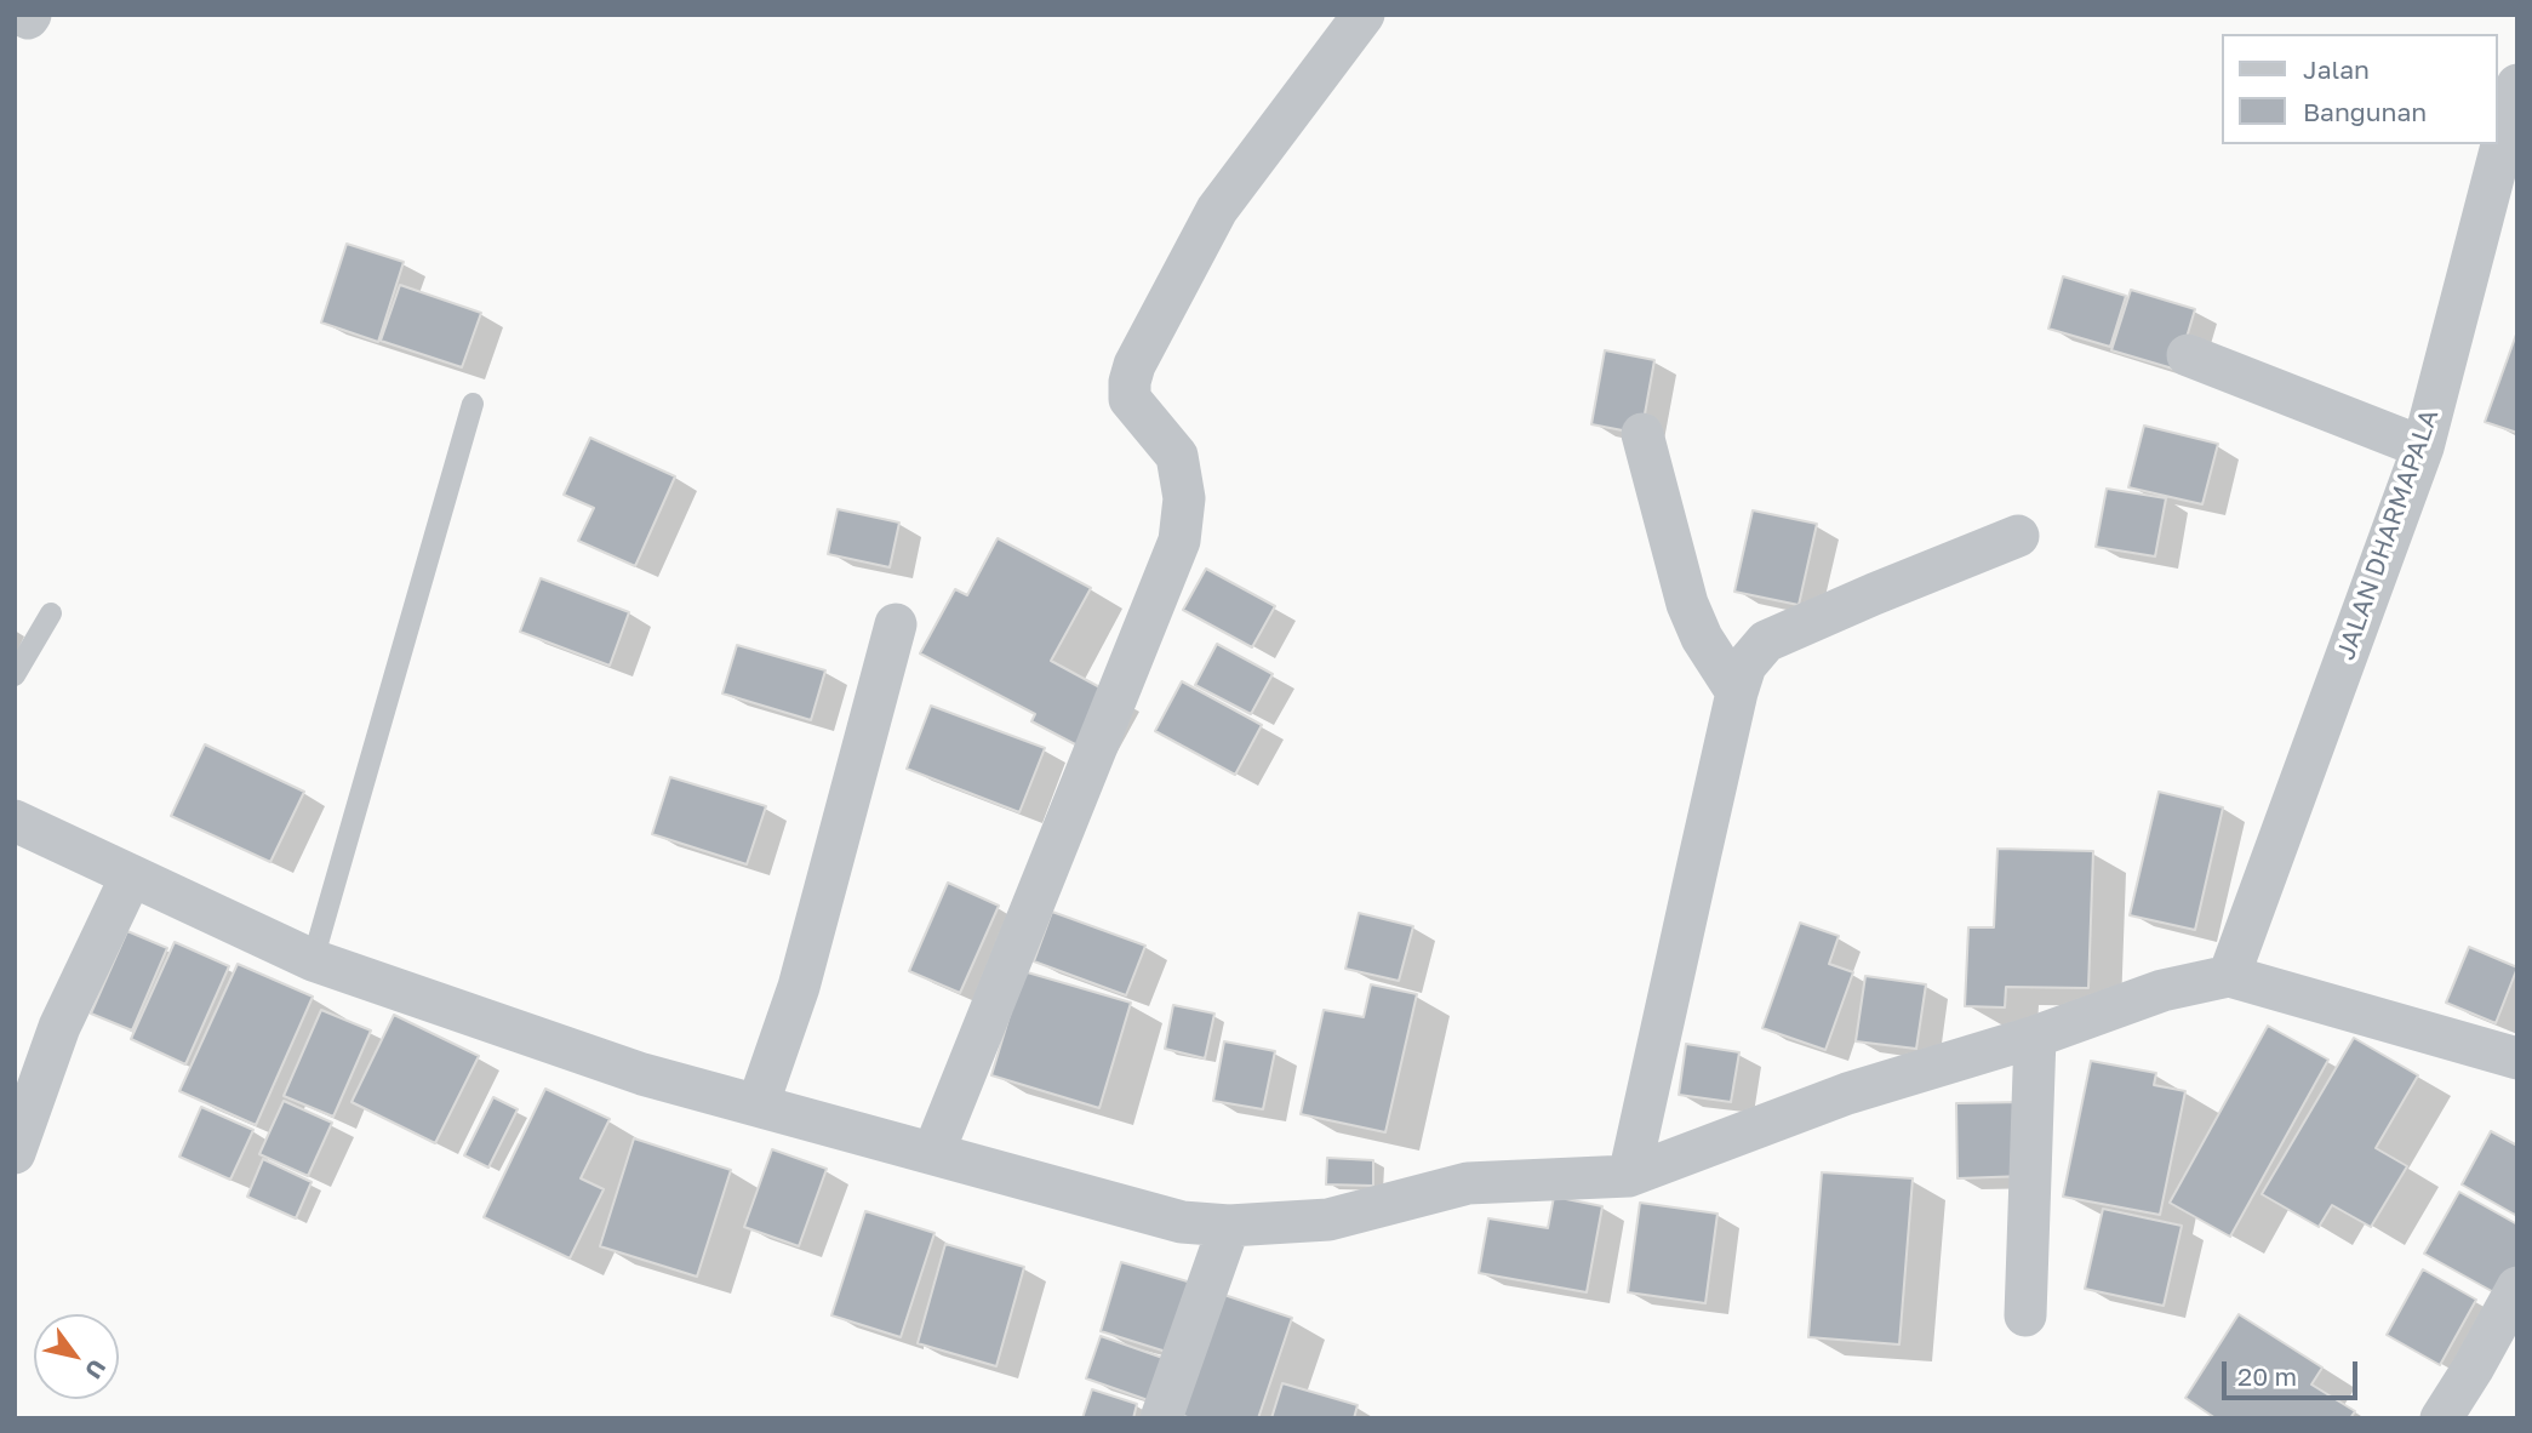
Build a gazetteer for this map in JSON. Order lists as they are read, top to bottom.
{
  "streets": {
    "street": ["JALAN DHARMAPALA"]
  },
  "legend": ["Jalan", "Bangunan"],
  "scale_bar": "20 m",
  "north": "bottom right"
}
